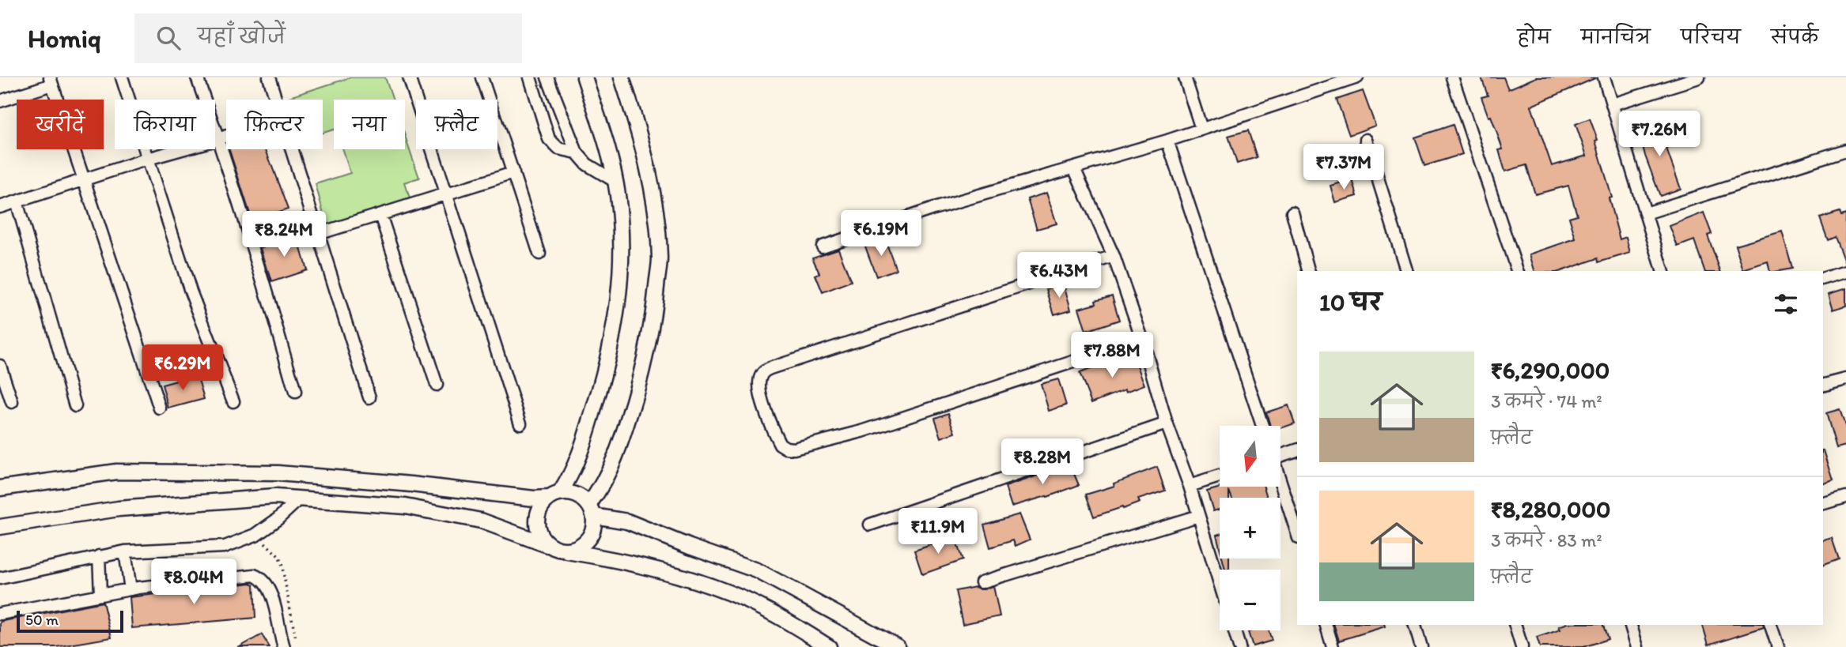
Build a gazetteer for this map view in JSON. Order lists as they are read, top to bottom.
{
  "scale_bar": "50 m",
  "north": "bottom",
  "page": {
    "header": "Homiq",
    "search": "यहाँ खोजें",
    "nav": [
      "होम",
      "मानचित्र",
      "परिचय",
      "संपर्क"
    ],
    "chip": [
      "खरीदें",
      "किराया",
      "फ़िल्टर",
      "नया",
      "फ़्लैट"
    ],
    "price": [
      "₹7.26M",
      "₹7.37M",
      "₹6.19M",
      "₹8.24M",
      "₹6.43M",
      "₹7.88M",
      "₹6.29M",
      "₹8.28M",
      "₹11.9M",
      "₹8.04M"
    ],
    "heading": "10 घर",
    "list": [
      {
        "name": "₹6,290,000",
        "note": "3 कमरे · 74 m² · फ़्लैट"
      },
      {
        "name": "₹8,280,000",
        "note": "3 कमरे · 83 m² · फ़्लैट"
      }
    ],
    "map_buttons": ["+", "−"],
    "scale": "50 m"
  }
}
